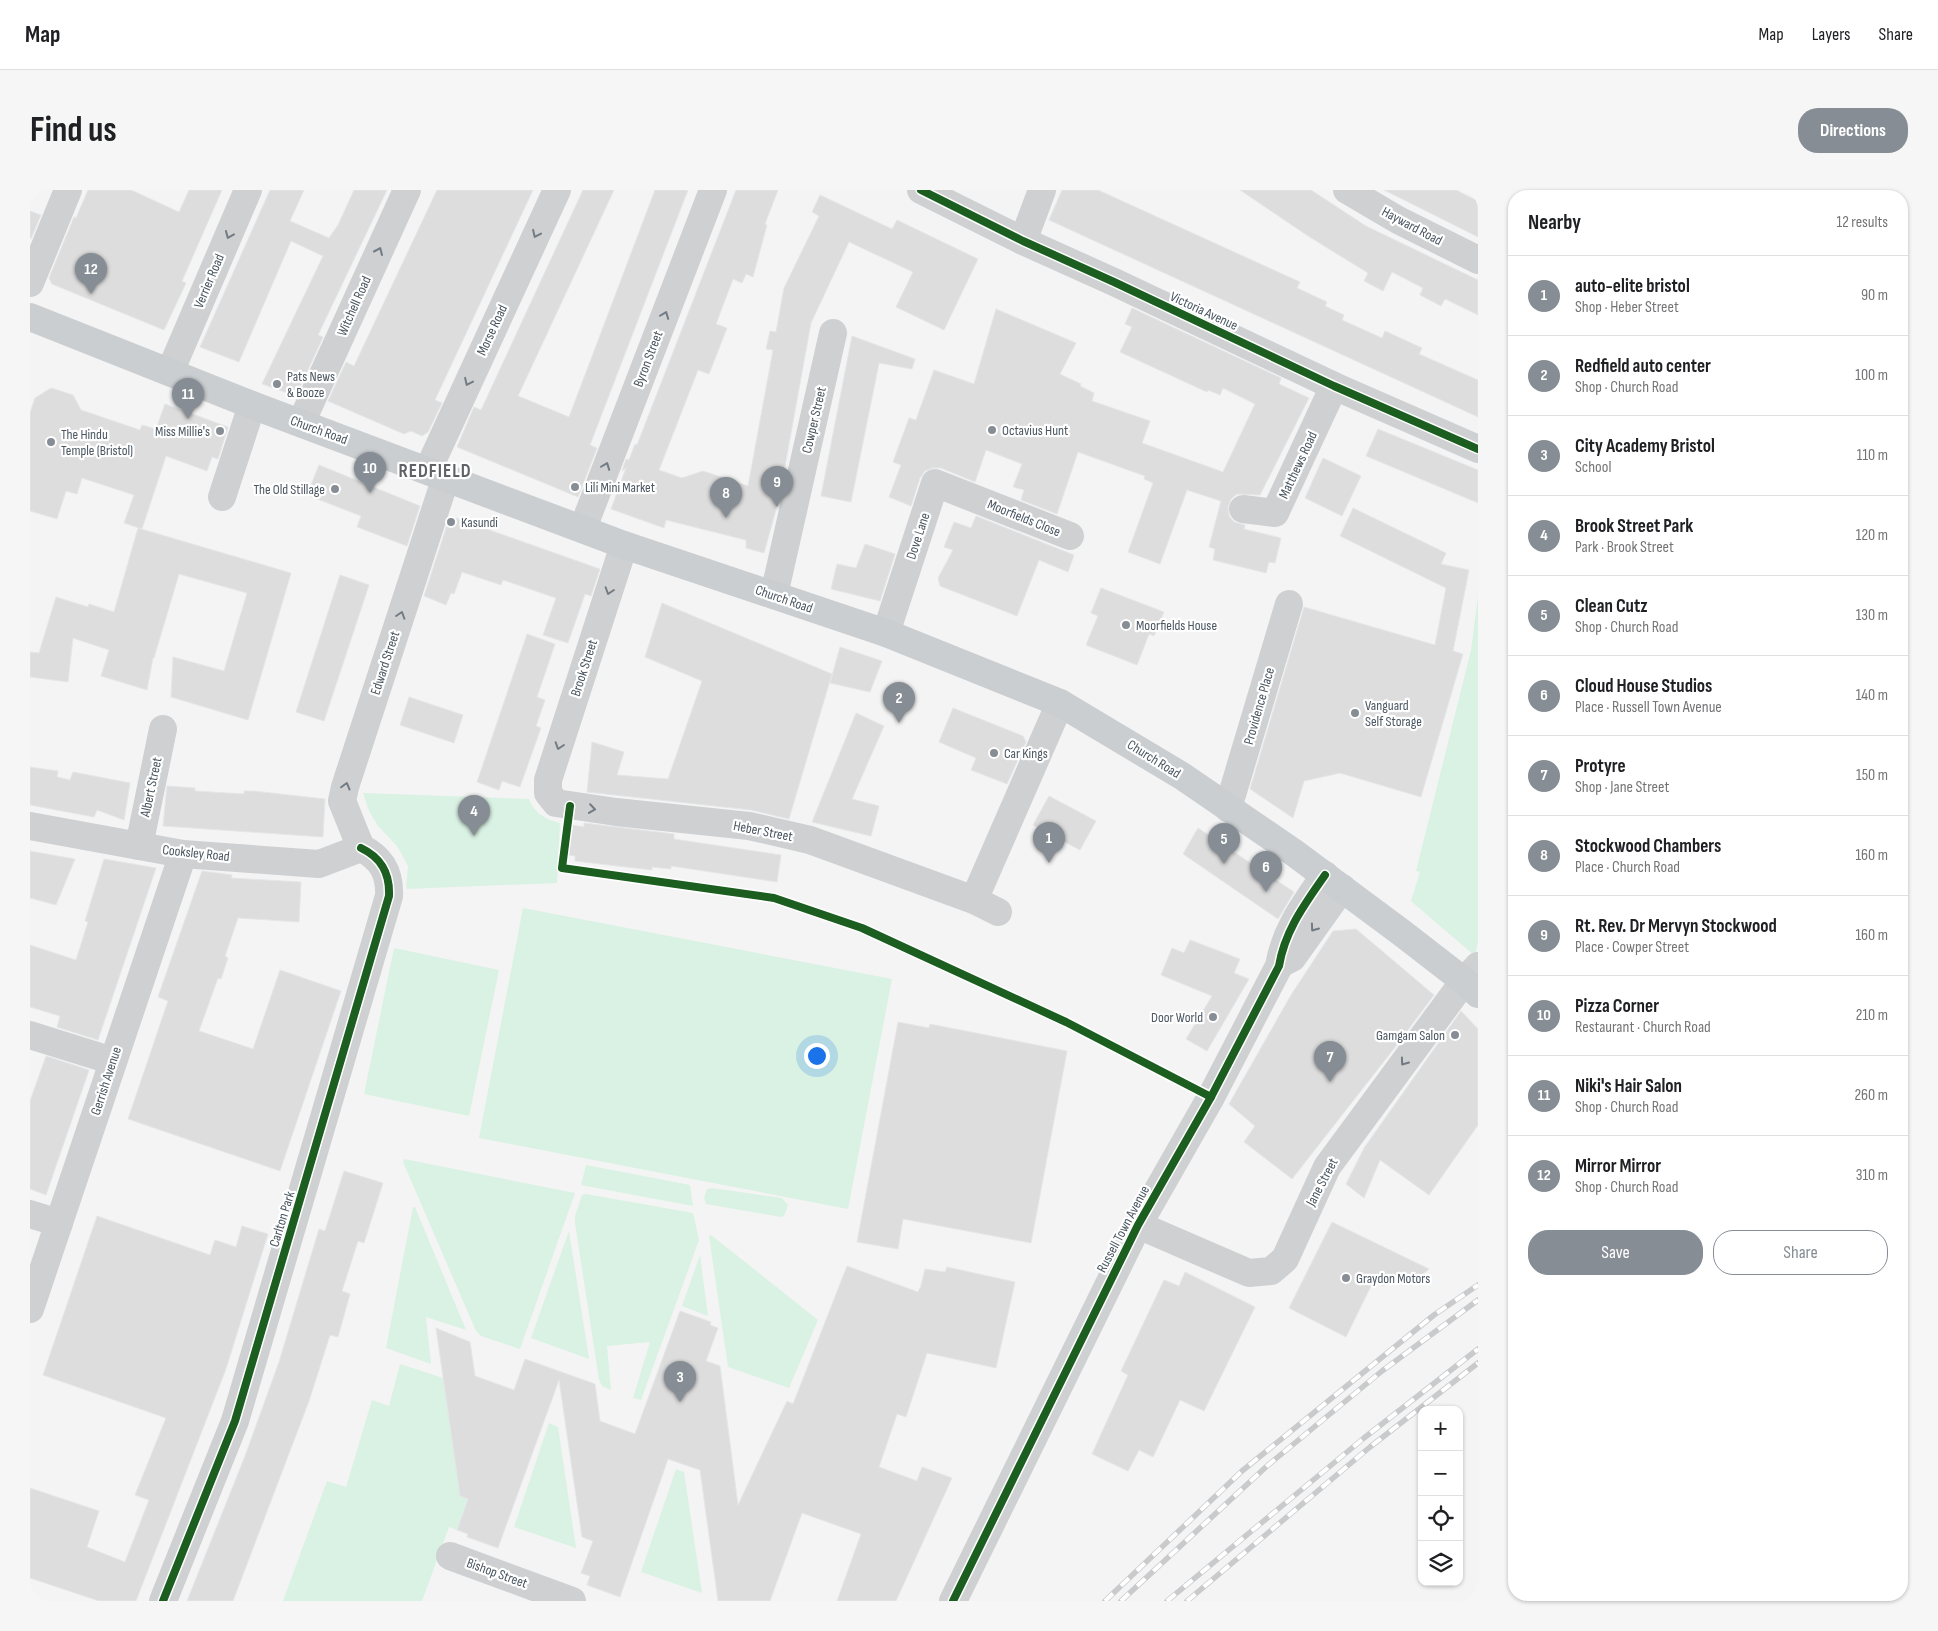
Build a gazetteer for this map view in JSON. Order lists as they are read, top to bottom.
{
  "streets": {
    "main road": ["Church Road"],
    "street": [
      "Hayward Road",
      "Verrier Road",
      "Witchell Road",
      "Victoria Avenue",
      "Morse Road",
      "Byron Street",
      "Cowper Street",
      "Matthews Road",
      "Moorfields Close",
      "Dove Lane",
      "Edward Street",
      "Brook Street",
      "Providence Place",
      "Albert Street",
      "Heber Street",
      "Cooksley Road",
      "Gerrish Avenue",
      "Jane Street",
      "Carlton Park",
      "Russell Town Avenue",
      "Bishop Street"
    ]
  },
  "crossings": [
    ["Verrier Road", "Church Road"],
    ["Witchell Road", "Church Road"],
    ["Victoria Avenue", "Matthews Road"],
    ["Morse Road", "Church Road"],
    ["Morse Road", "Edward Street"],
    ["Byron Street", "Church Road"],
    ["Cowper Street", "Church Road"],
    ["Church Road", "Dove Lane"],
    ["Church Road", "Edward Street"],
    ["Church Road", "Brook Street"],
    ["Church Road", "Providence Place"],
    ["Church Road", "Jane Street"],
    ["Church Road", "Russell Town Avenue"],
    ["Moorfields Close", "Dove Lane"],
    ["Edward Street", "Cooksley Road"],
    ["Edward Street", "Carlton Park"],
    ["Brook Street", "Heber Street"],
    ["Albert Street", "Cooksley Road"],
    ["Cooksley Road", "Gerrish Avenue"],
    ["Cooksley Road", "Carlton Park"],
    ["Jane Street", "Russell Town Avenue"]
  ],
  "one_way": [
    "Witchell Road",
    "Morse Road",
    "Byron Street",
    "Edward Street",
    "Brook Street",
    "Heber Street",
    "Jane Street"
  ],
  "districts": ["REDFIELD"],
  "places": [
    "Pats News & Booze",
    "Octavius Hunt",
    "Miss Millie's",
    "The Hindu Temple (Bristol)",
    "Lili Mini Market",
    "The Old Stillage",
    "Kasundi",
    "Moorfields House",
    "Vanguard Self Storage",
    "Car Kings",
    "Door World",
    "Gamgam Salon",
    "Graydon Motors"
  ],
  "page": {
    "header": "Map",
    "nav": ["Map", "Layers", "Share"],
    "buttons": [
      "Directions",
      ["Save", "Share"]
    ],
    "title": "Find us",
    "heading": ["Nearby", "12 results"],
    "pins": [
      "12",
      "11",
      "10",
      "9",
      "8",
      "2",
      "4",
      "1",
      "5",
      "6",
      "7",
      "3"
    ],
    "list": [
      {
        "mark": "1",
        "name": "auto-elite bristol",
        "note": "Shop · Heber Street",
        "value": "90 m"
      },
      {
        "mark": "2",
        "name": "Redfield auto center",
        "note": "Shop · Church Road",
        "value": "100 m"
      },
      {
        "mark": "3",
        "name": "City Academy Bristol",
        "note": "School",
        "value": "110 m"
      },
      {
        "mark": "4",
        "name": "Brook Street Park",
        "note": "Park · Brook Street",
        "value": "120 m"
      },
      {
        "mark": "5",
        "name": "Clean Cutz",
        "note": "Shop · Church Road",
        "value": "130 m"
      },
      {
        "mark": "6",
        "name": "Cloud House Studios",
        "note": "Place · Russell Town Avenue",
        "value": "140 m"
      },
      {
        "mark": "7",
        "name": "Protyre",
        "note": "Shop · Jane Street",
        "value": "150 m"
      },
      {
        "mark": "8",
        "name": "Stockwood Chambers",
        "note": "Place · Church Road",
        "value": "160 m"
      },
      {
        "mark": "9",
        "name": "Rt. Rev. Dr Mervyn Stockwood",
        "note": "Place · Cowper Street",
        "value": "160 m"
      },
      {
        "mark": "10",
        "name": "Pizza Corner",
        "note": "Restaurant · Church Road",
        "value": "210 m"
      },
      {
        "mark": "11",
        "name": "Niki's Hair Salon",
        "note": "Shop · Church Road",
        "value": "260 m"
      },
      {
        "mark": "12",
        "name": "Mirror Mirror",
        "note": "Shop · Church Road",
        "value": "310 m"
      }
    ],
    "map_buttons": ["+", "−"]
  }
}
